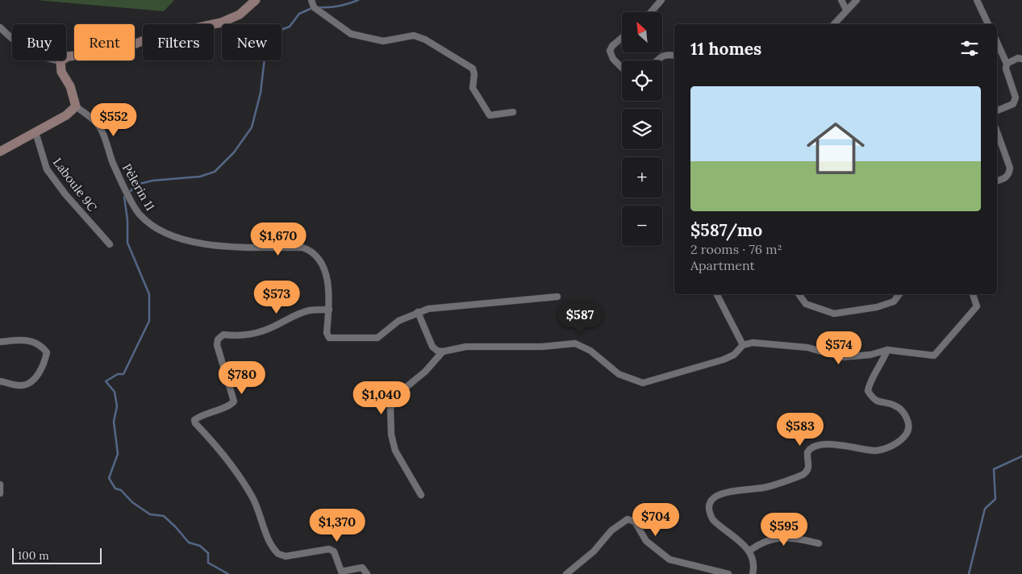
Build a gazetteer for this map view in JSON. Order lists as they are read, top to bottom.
{
  "streets": {
    "street": ["Laboule 9C", "Pèlerin 11"]
  },
  "scale_bar": "100 m",
  "north": "top left",
  "page": {
    "map_buttons": ["+", "−"],
    "chip": [
      "Buy",
      "Rent",
      "Filters",
      "New"
    ],
    "heading": "11 homes",
    "list": [
      {
        "name": "$587/mo",
        "note": "2 rooms · 76 m² · Apartment"
      }
    ],
    "price": [
      "$552",
      "$1,670",
      "$573",
      "$587",
      "$574",
      "$780",
      "$1,040",
      "$583",
      "$704",
      "$1,370",
      "$595"
    ],
    "scale": "100 m"
  }
}
